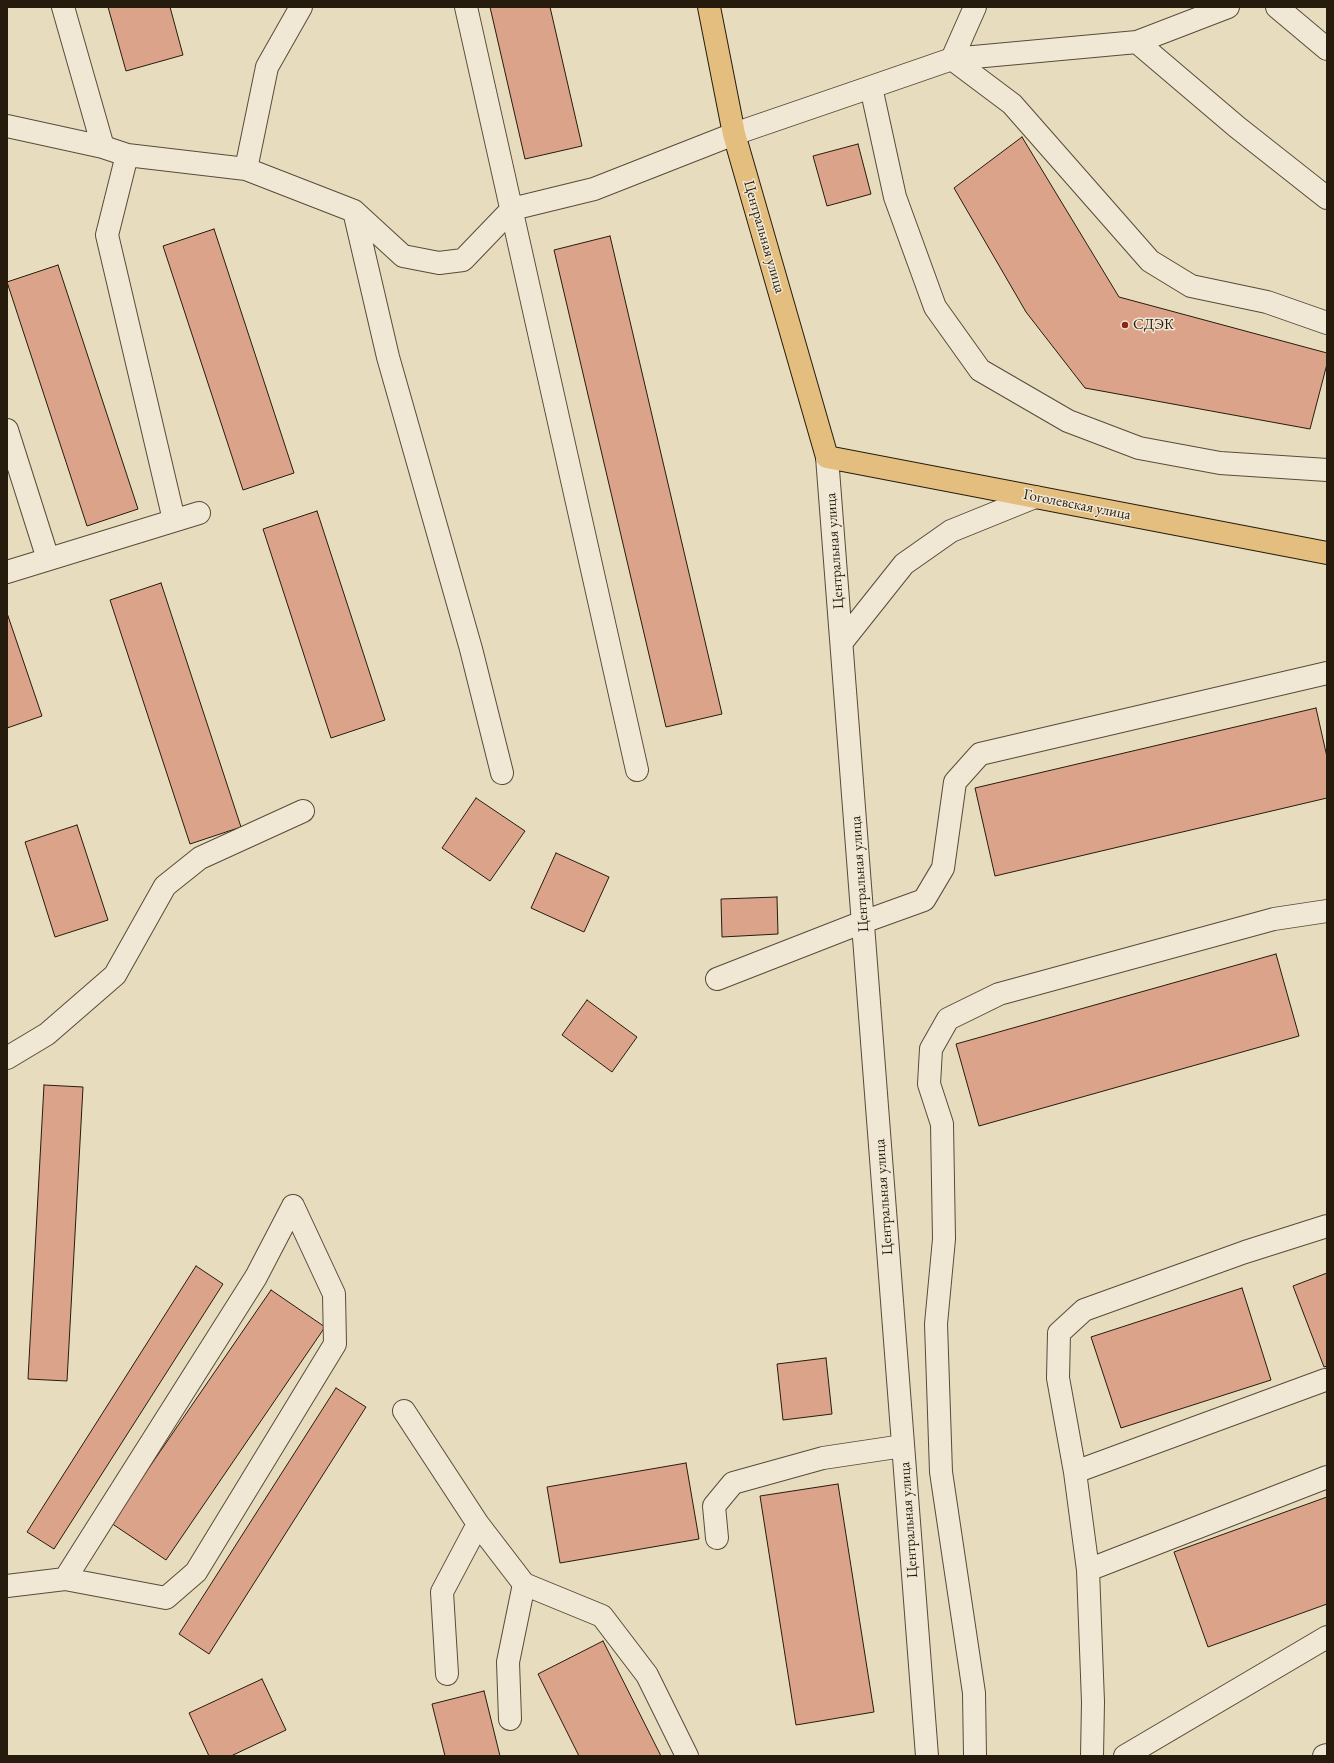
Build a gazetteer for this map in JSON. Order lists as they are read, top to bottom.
{
  "streets": {
    "main road": ["Центральная улица", "Гоголевская улица"]
  },
  "crossings": [
    ["Центральная улица", "Гоголевская улица"]
  ],
  "places": ["СДЭК"]
}
